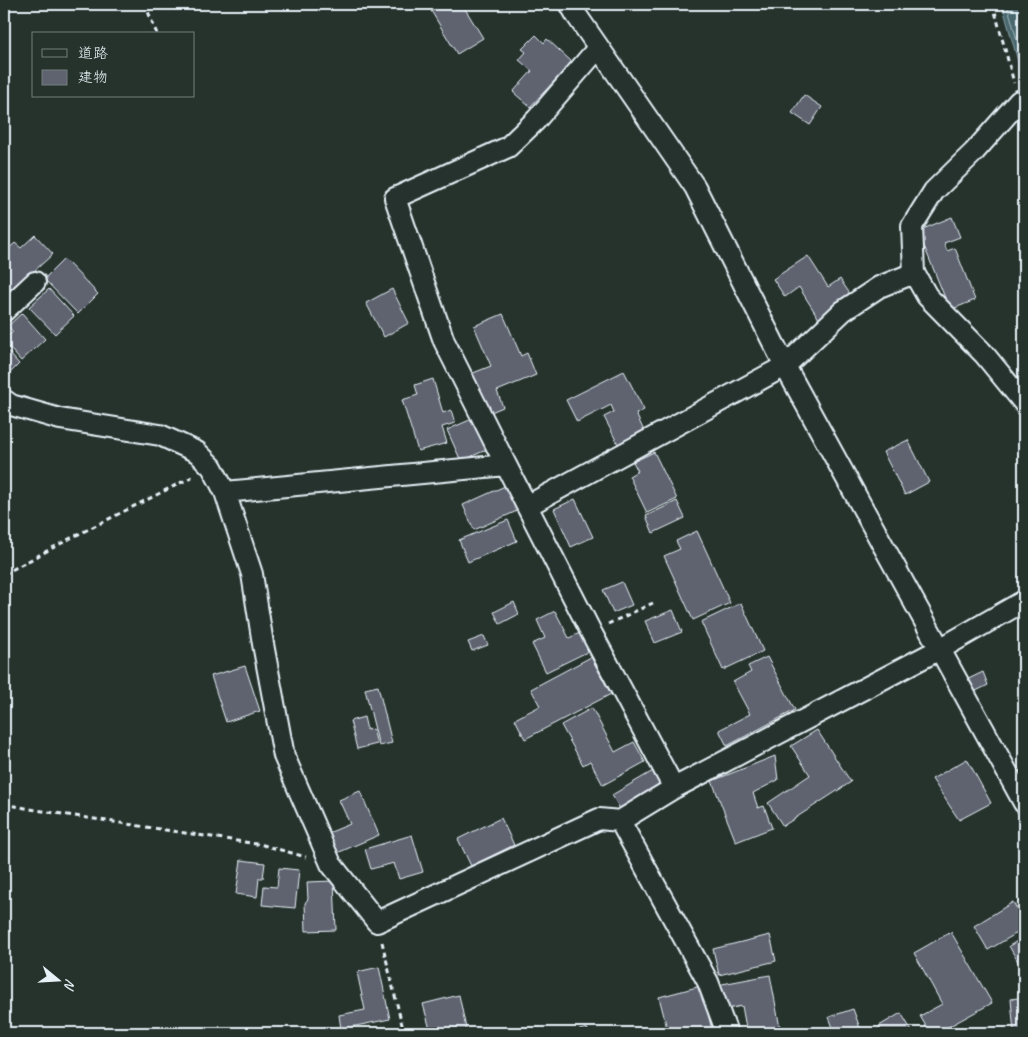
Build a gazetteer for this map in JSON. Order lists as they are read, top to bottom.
{
  "legend": ["道路", "建物"],
  "north": "right"
}
